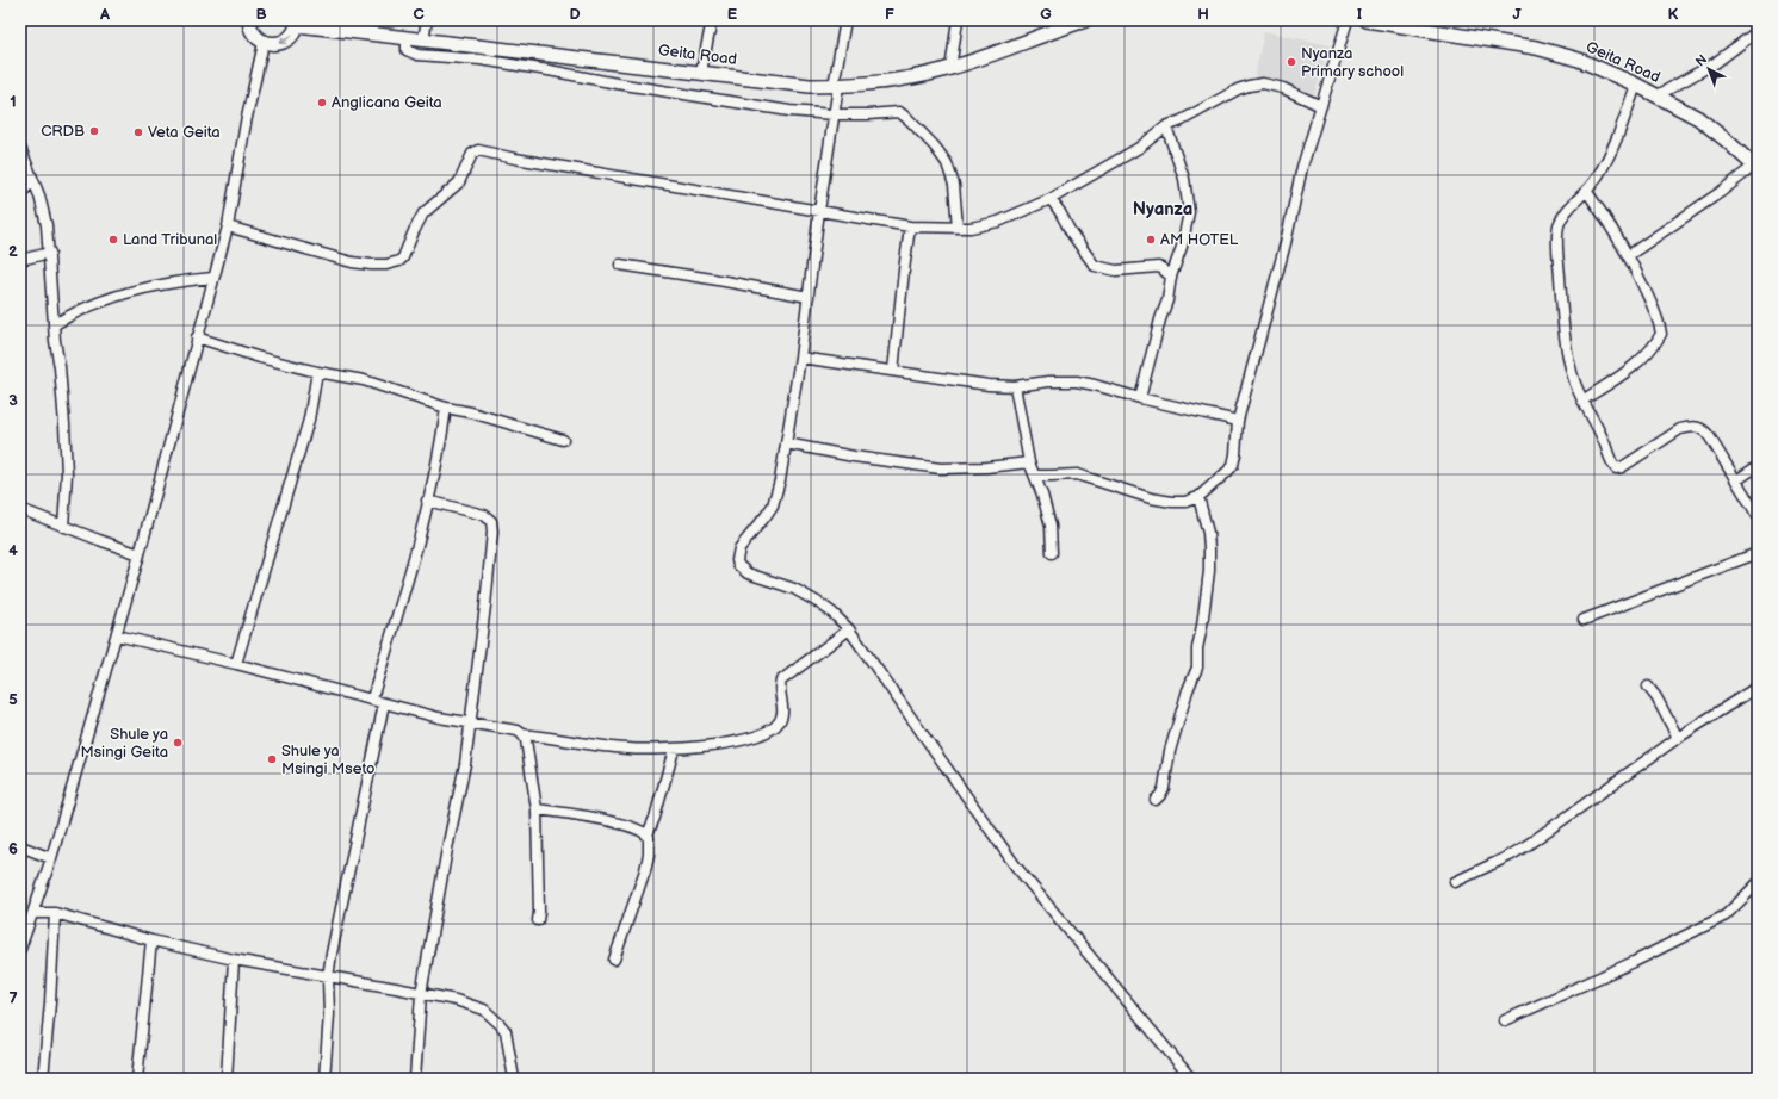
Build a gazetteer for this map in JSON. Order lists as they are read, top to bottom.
{
  "streets": {
    "highway": ["Geita Road"]
  },
  "districts": ["Nyanza"],
  "places": [
    "Nyanza Primary school",
    "Anglicana Geita",
    "CRDB",
    "Veta Geita",
    "Land Tribunal",
    "AM HOTEL",
    "Shule ya Msingi Geita",
    "Shule ya Msingi Mseto"
  ],
  "north": "top left",
  "grid": {
    "columns": [
      "A",
      "B",
      "C",
      "D",
      "E",
      "F",
      "G",
      "H",
      "I",
      "J",
      "K"
    ],
    "rows": [
      "1",
      "2",
      "3",
      "4",
      "5",
      "6",
      "7"
    ]
  }
}
